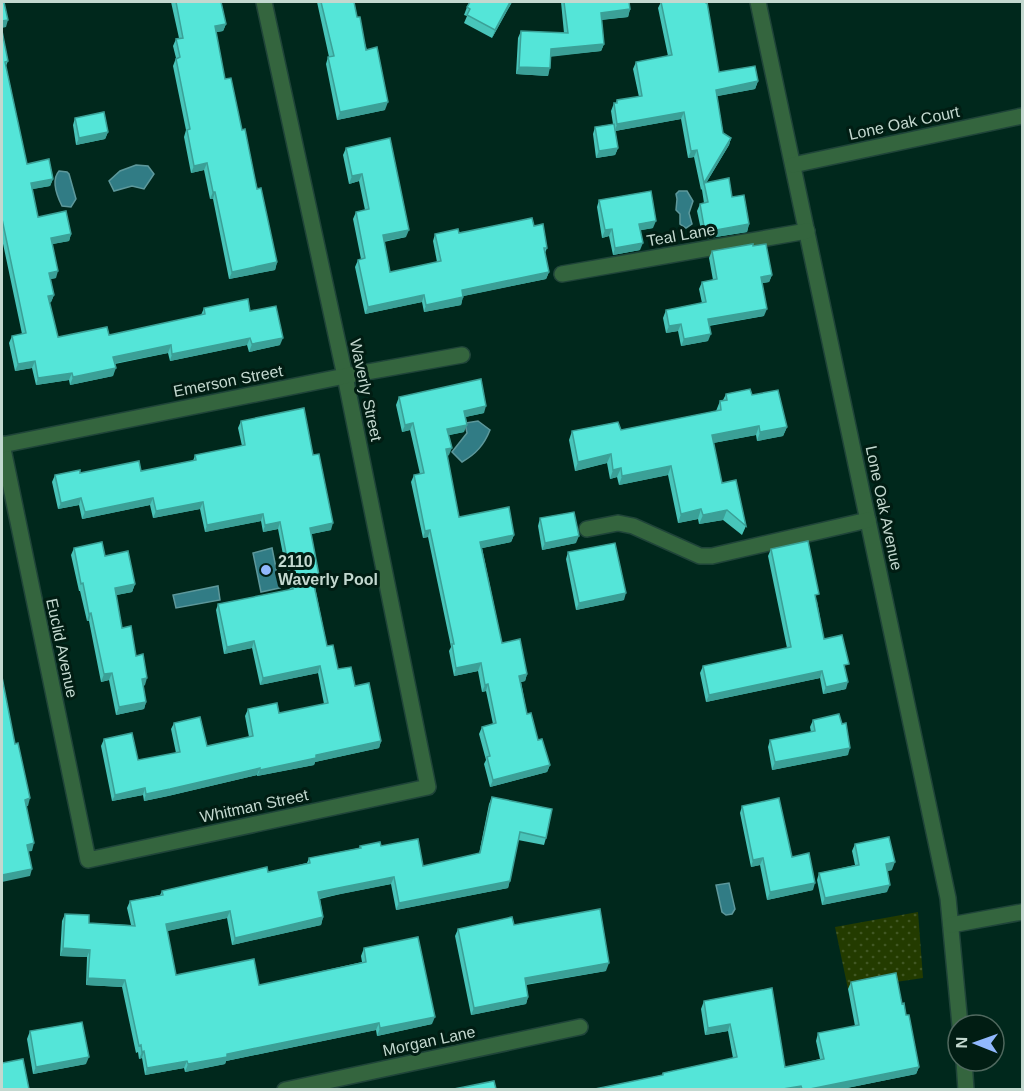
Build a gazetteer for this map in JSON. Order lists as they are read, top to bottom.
{
  "streets": {
    "street": [
      "Lone Oak Court",
      "Teal Lane",
      "Emerson Street",
      "Waverly Street",
      "Lone Oak Avenue",
      "Euclid Avenue",
      "Whitman Street",
      "Morgan Lane"
    ]
  },
  "crossings": [
    ["Lone Oak Court", "Lone Oak Avenue"],
    ["Teal Lane", "Lone Oak Avenue"],
    ["Emerson Street", "Waverly Street"],
    ["Emerson Street", "Euclid Avenue"],
    ["Waverly Street", "Whitman Street"],
    ["Euclid Avenue", "Whitman Street"]
  ],
  "places": ["2110 Waverly Pool"],
  "north": "left"
}
